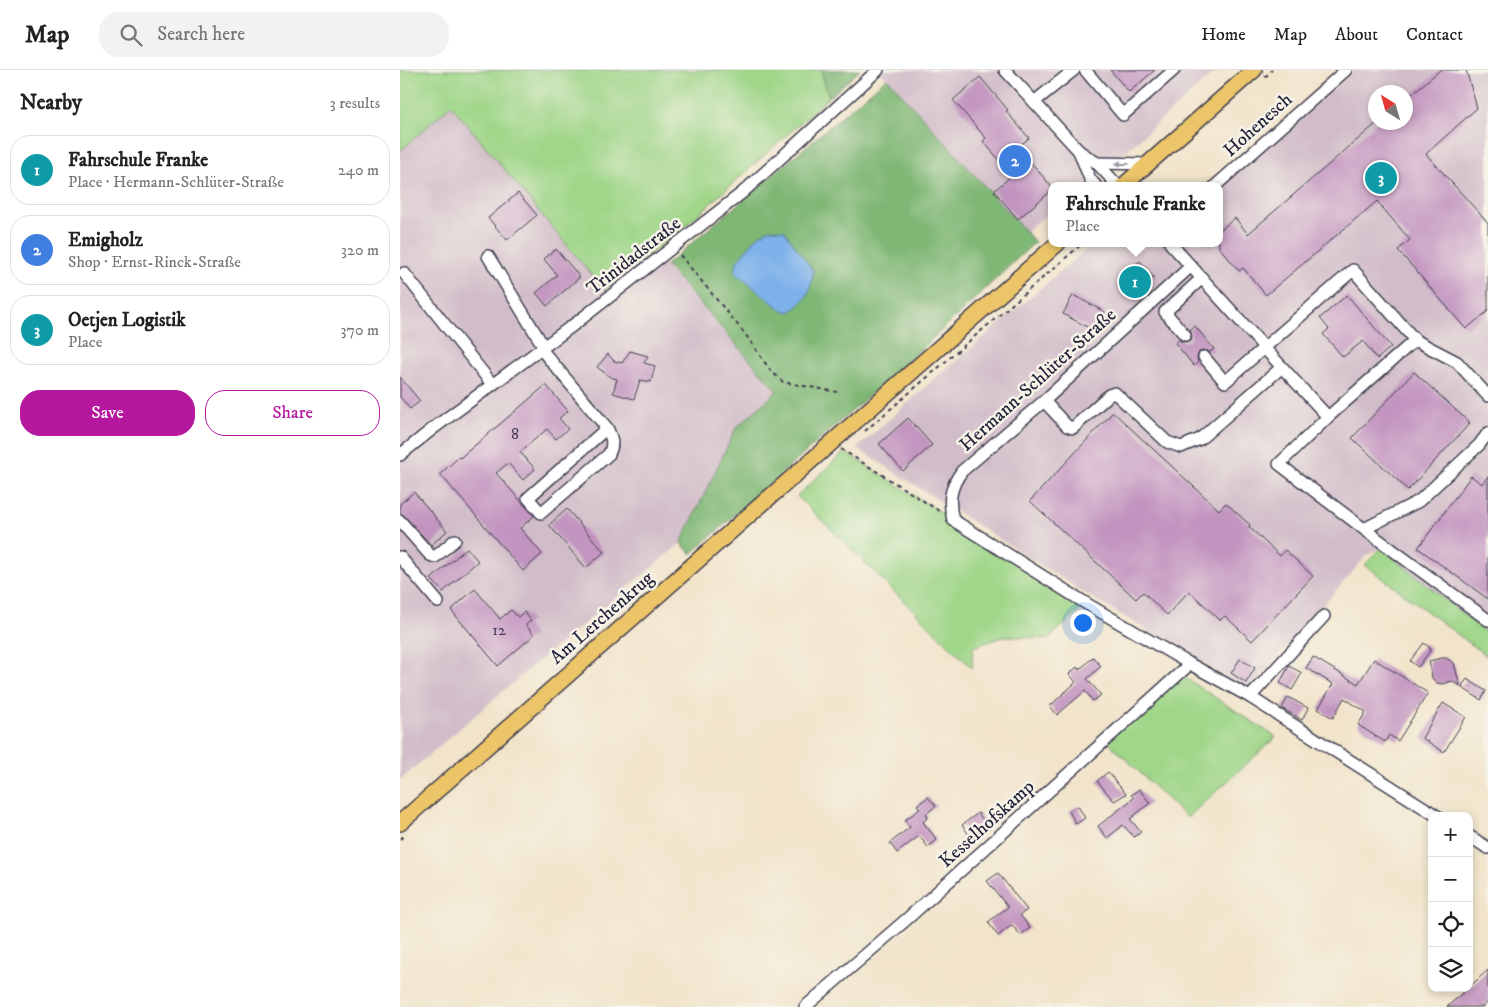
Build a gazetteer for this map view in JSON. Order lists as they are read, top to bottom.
{
  "streets": {
    "main road": ["Am Lerchenkrug"],
    "street": [
      "Hohenesch",
      "Trinidadstraße",
      "Hermann-Schlüter-Straße",
      "Kesselhofskamp"
    ]
  },
  "house_numbers": ["8", "12"],
  "north": "top left",
  "page": {
    "header": "Map",
    "search": "Search here",
    "nav": [
      "Home",
      "Map",
      "About",
      "Contact"
    ],
    "heading": ["Nearby", "3 results"],
    "list": [
      {
        "mark": "1",
        "name": "Fahrschule Franke",
        "note": "Place · Hermann-Schlüter-Straße",
        "value": "240 m"
      },
      {
        "mark": "2",
        "name": "Emigholz",
        "note": "Shop · Ernst-Rinck-Straße",
        "value": "320 m"
      },
      {
        "mark": "3",
        "name": "Oetjen Logistik",
        "note": "Place",
        "value": "370 m"
      }
    ],
    "pins": ["2", "3", "1"],
    "popup": ["Fahrschule Franke", "Place"],
    "buttons": ["Save", "Share"],
    "map_buttons": ["+", "−"]
  }
}
